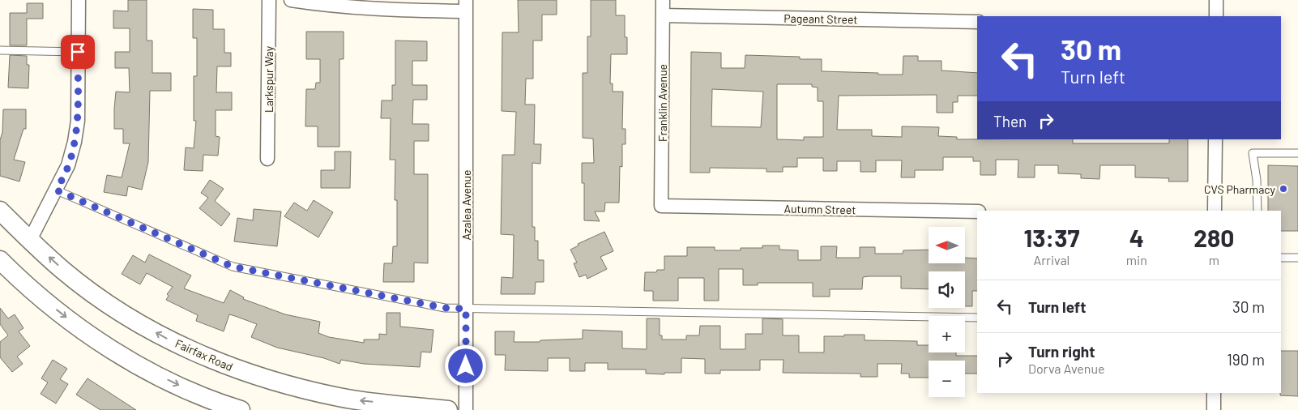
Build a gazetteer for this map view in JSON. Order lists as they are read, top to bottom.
{
  "streets": {
    "main road": ["Fairfax Road"],
    "street": [
      "Pageant Street",
      "Larkspur Way",
      "Franklin Avenue",
      "Azalea Avenue",
      "Autumn Street"
    ]
  },
  "crossings": [
    ["Pageant Street", "Franklin Avenue"],
    ["Franklin Avenue", "Autumn Street"]
  ],
  "places": ["CVS Pharmacy"],
  "north": "left",
  "page": {
    "turn": ["30 m", "Turn left"],
    "then": "Then",
    "eta": [
      "13:37",
      "Arrival",
      "4",
      "min",
      "280",
      "m"
    ],
    "map_buttons": ["+", "−"],
    "list": [
      {
        "name": "Turn left",
        "value": "30 m"
      },
      {
        "name": "Turn right",
        "note": "Dorva Avenue",
        "value": "190 m"
      }
    ]
  }
}
